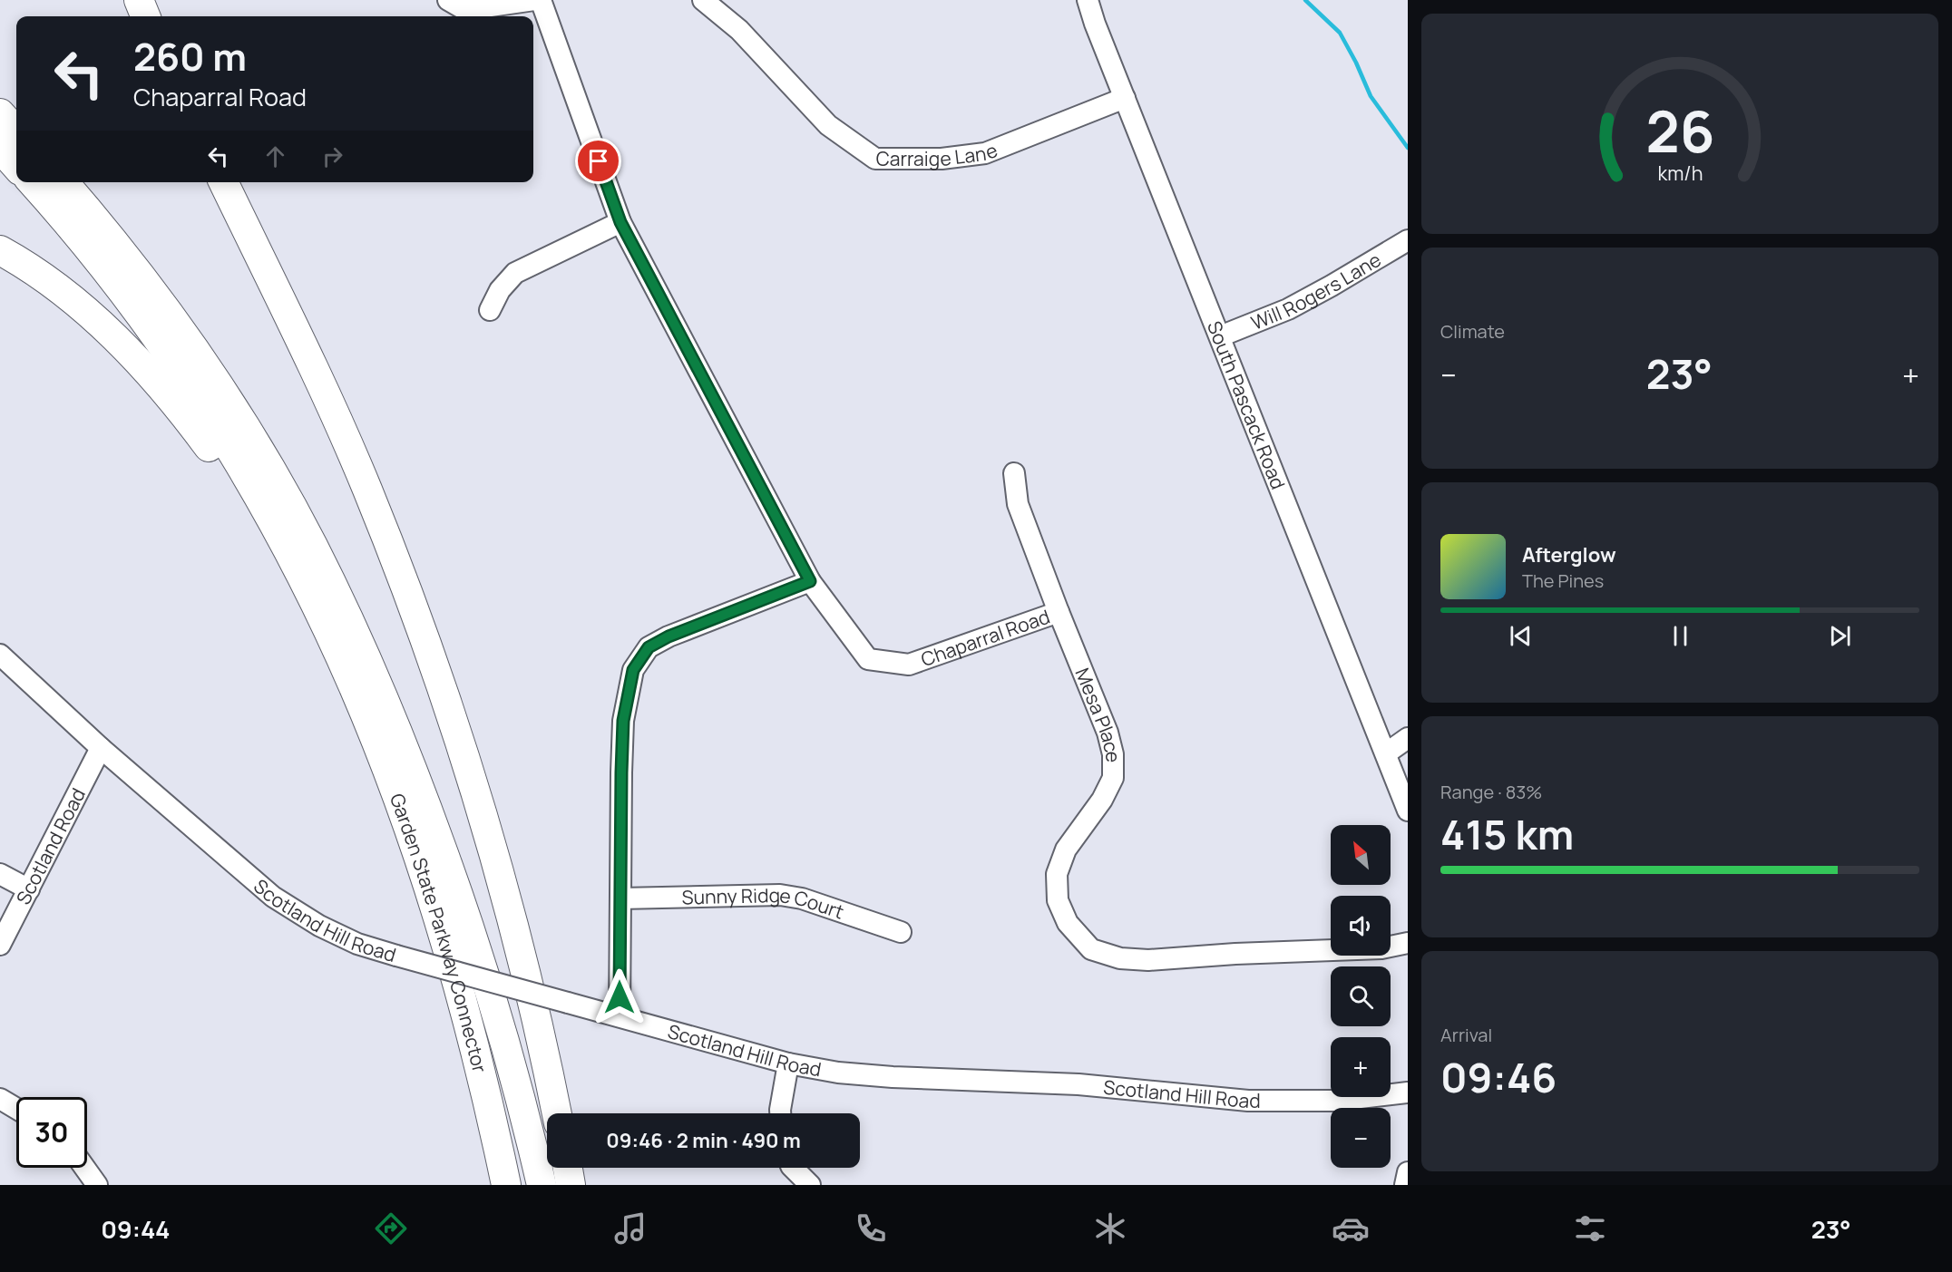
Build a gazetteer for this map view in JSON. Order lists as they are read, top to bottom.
{
  "streets": {
    "highway": ["Garden State Parkway Connector"],
    "street": [
      "Carraige Lane",
      "Will Rogers Lane",
      "South Pascack Road",
      "Chaparral Road",
      "Mesa Place",
      "Scotland Road",
      "Sunny Ridge Court",
      "Scotland Hill Road"
    ]
  },
  "crossings": [
    ["Carraige Lane", "South Pascack Road"],
    ["Will Rogers Lane", "South Pascack Road"],
    ["Chaparral Road", "Mesa Place"],
    ["Scotland Road", "Scotland Hill Road"]
  ],
  "north": "top left",
  "page": {
    "turn": ["260 m", "Chaparral Road"],
    "tile": [
      "Climate",
      ["Range · 83%", "415 km"],
      ["Arrival", "09:46"]
    ],
    "heat": ["−", "23°", "+"],
    "song": ["Afterglow", "The Pines"],
    "map_buttons": ["+", "−"],
    "limit": "30",
    "trip": "09:46 · 2 min · 490 m",
    "tabs": ["09:44", "23°"],
    "gauge": ["26", "km/h"]
  }
}
